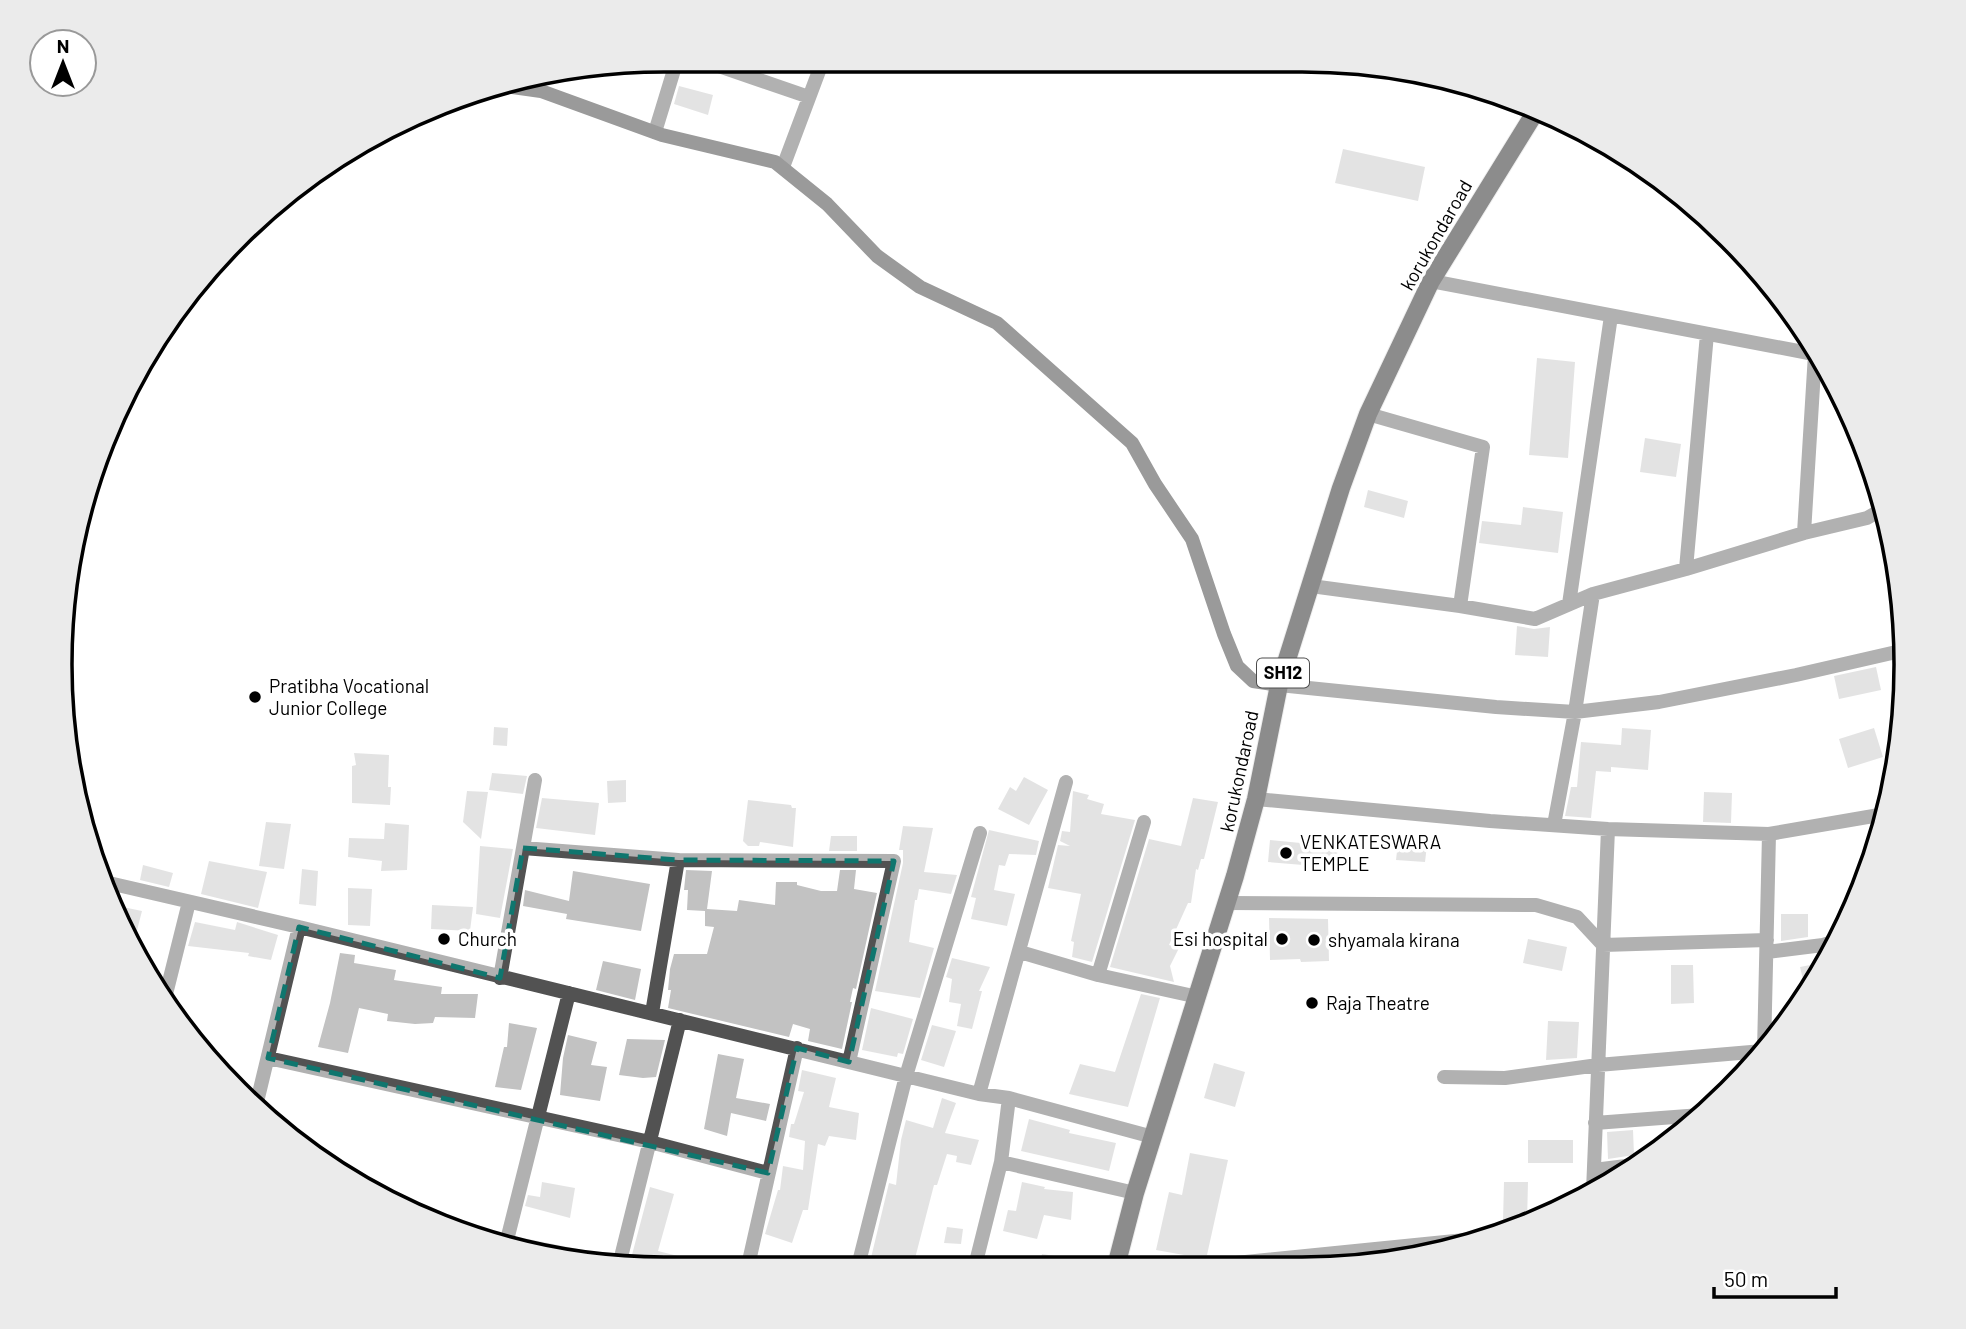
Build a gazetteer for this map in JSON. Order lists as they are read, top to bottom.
{
  "streets": {
    "main road": ["korukondaroad", "SH12"]
  },
  "places": [
    "Pratibha Vocational Junior College",
    "VENKATESWARA TEMPLE",
    "Church",
    "Esi hospital",
    "shyamala kirana",
    "Raja Theatre"
  ],
  "scale_bar": "50 m",
  "north": "top"
}
